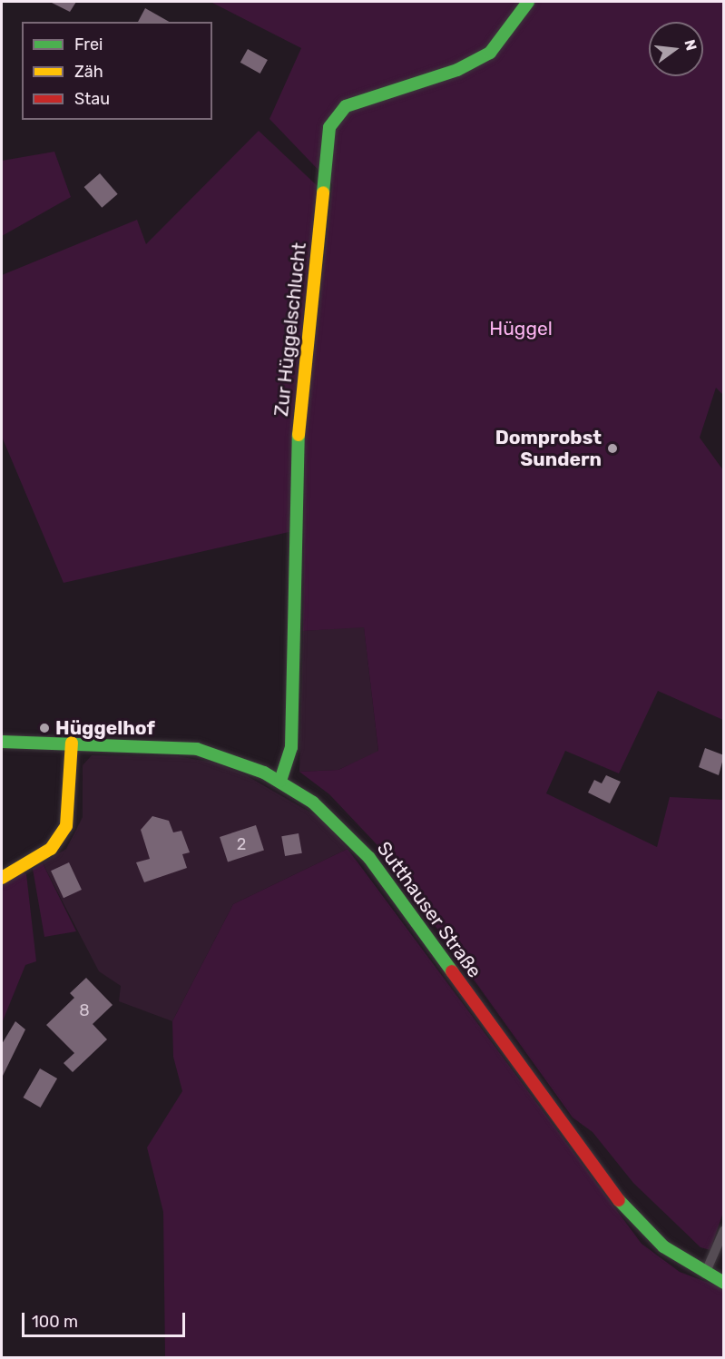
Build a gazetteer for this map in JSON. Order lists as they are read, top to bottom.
{
  "streets": {
    "street": ["Zur Hüggelschlucht", "Sutthauser Straße"]
  },
  "crossings": [
    ["Zur Hüggelschlucht", "Sutthauser Straße"]
  ],
  "parks": ["Hüggel"],
  "places": ["Domprobst Sundern", "Hüggelhof"],
  "house_numbers": ["2", "8"],
  "legend": ["Frei", "Zäh", "Stau"],
  "scale_bar": "100 m",
  "north": "right"
}
